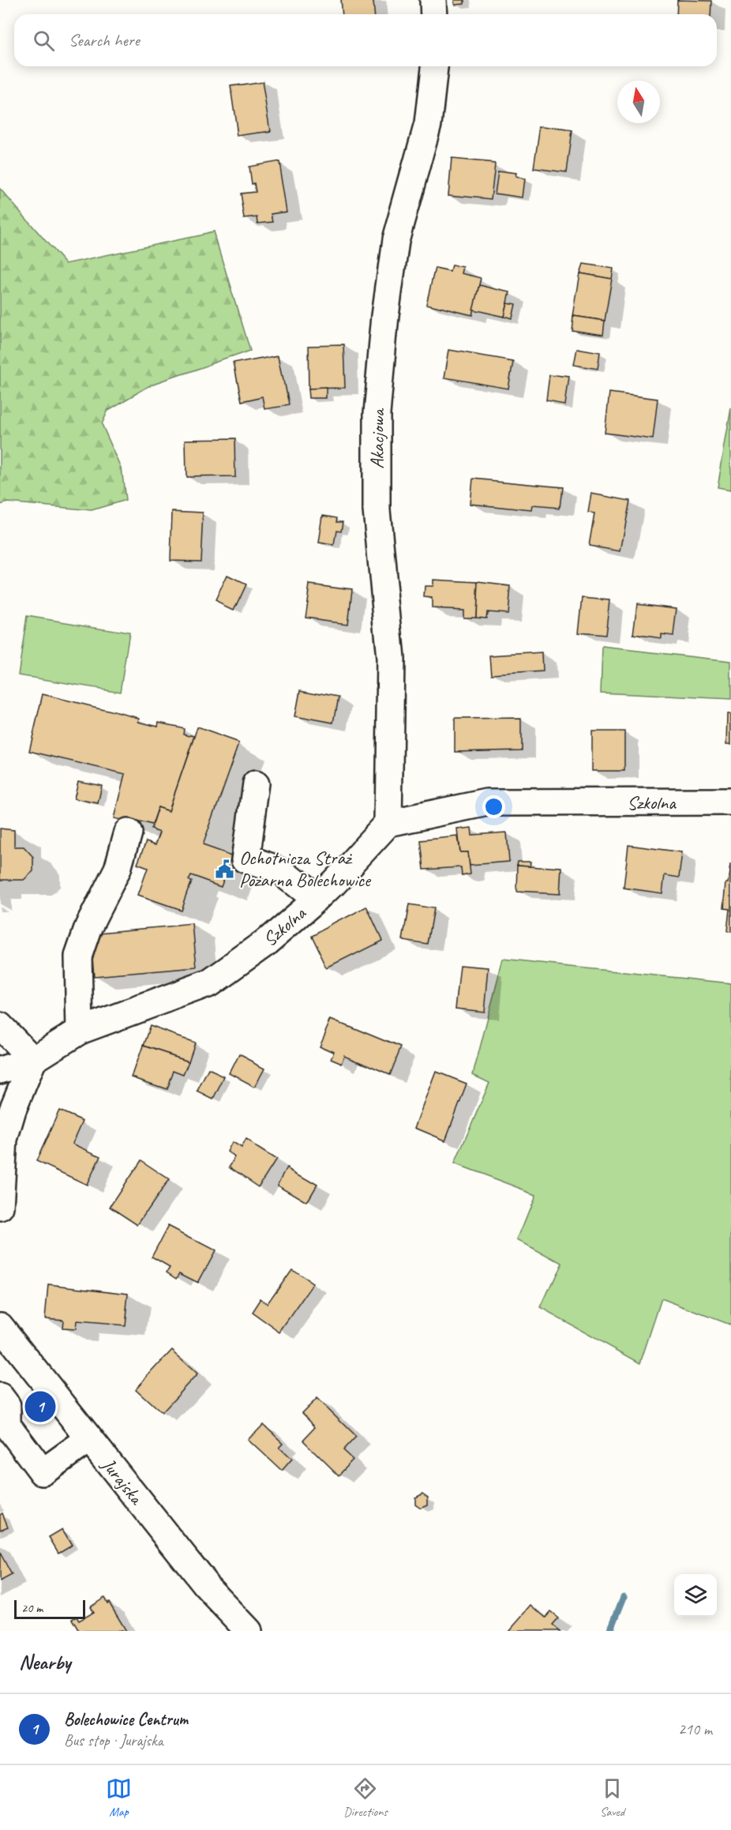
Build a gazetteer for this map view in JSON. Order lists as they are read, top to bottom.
{
  "streets": {
    "street": ["Akacjowa", "Szkolna", "Jurajska"]
  },
  "crossings": [
    ["Akacjowa", "Szkolna"]
  ],
  "places": {
    "public building": ["Ochotnicza Straż Pożarna Bolechowice"]
  },
  "scale_bar": "20 m",
  "north": "top",
  "page": {
    "search": "Search here",
    "pins": "1",
    "scale": "20 m",
    "heading": "Nearby",
    "list": [
      {
        "mark": "1",
        "name": "Bolechowice Centrum",
        "note": "Bus stop · Jurajska",
        "value": "210 m"
      }
    ],
    "nav": ["Map", "Directions", "Saved"]
  }
}
